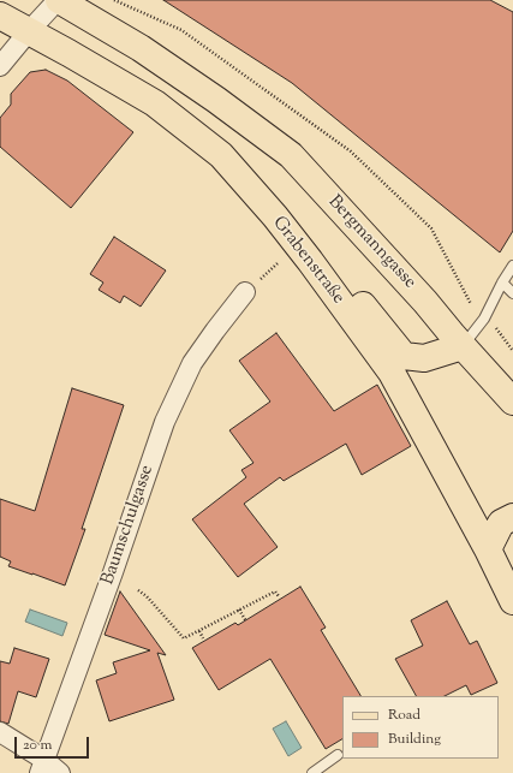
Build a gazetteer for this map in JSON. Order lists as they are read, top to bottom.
{
  "streets": {
    "main road": ["Bergmanngasse", "Grabenstraße"],
    "street": ["Baumschulgasse"]
  },
  "legend": ["Road", "Building"],
  "scale_bar": "20 m"
}
